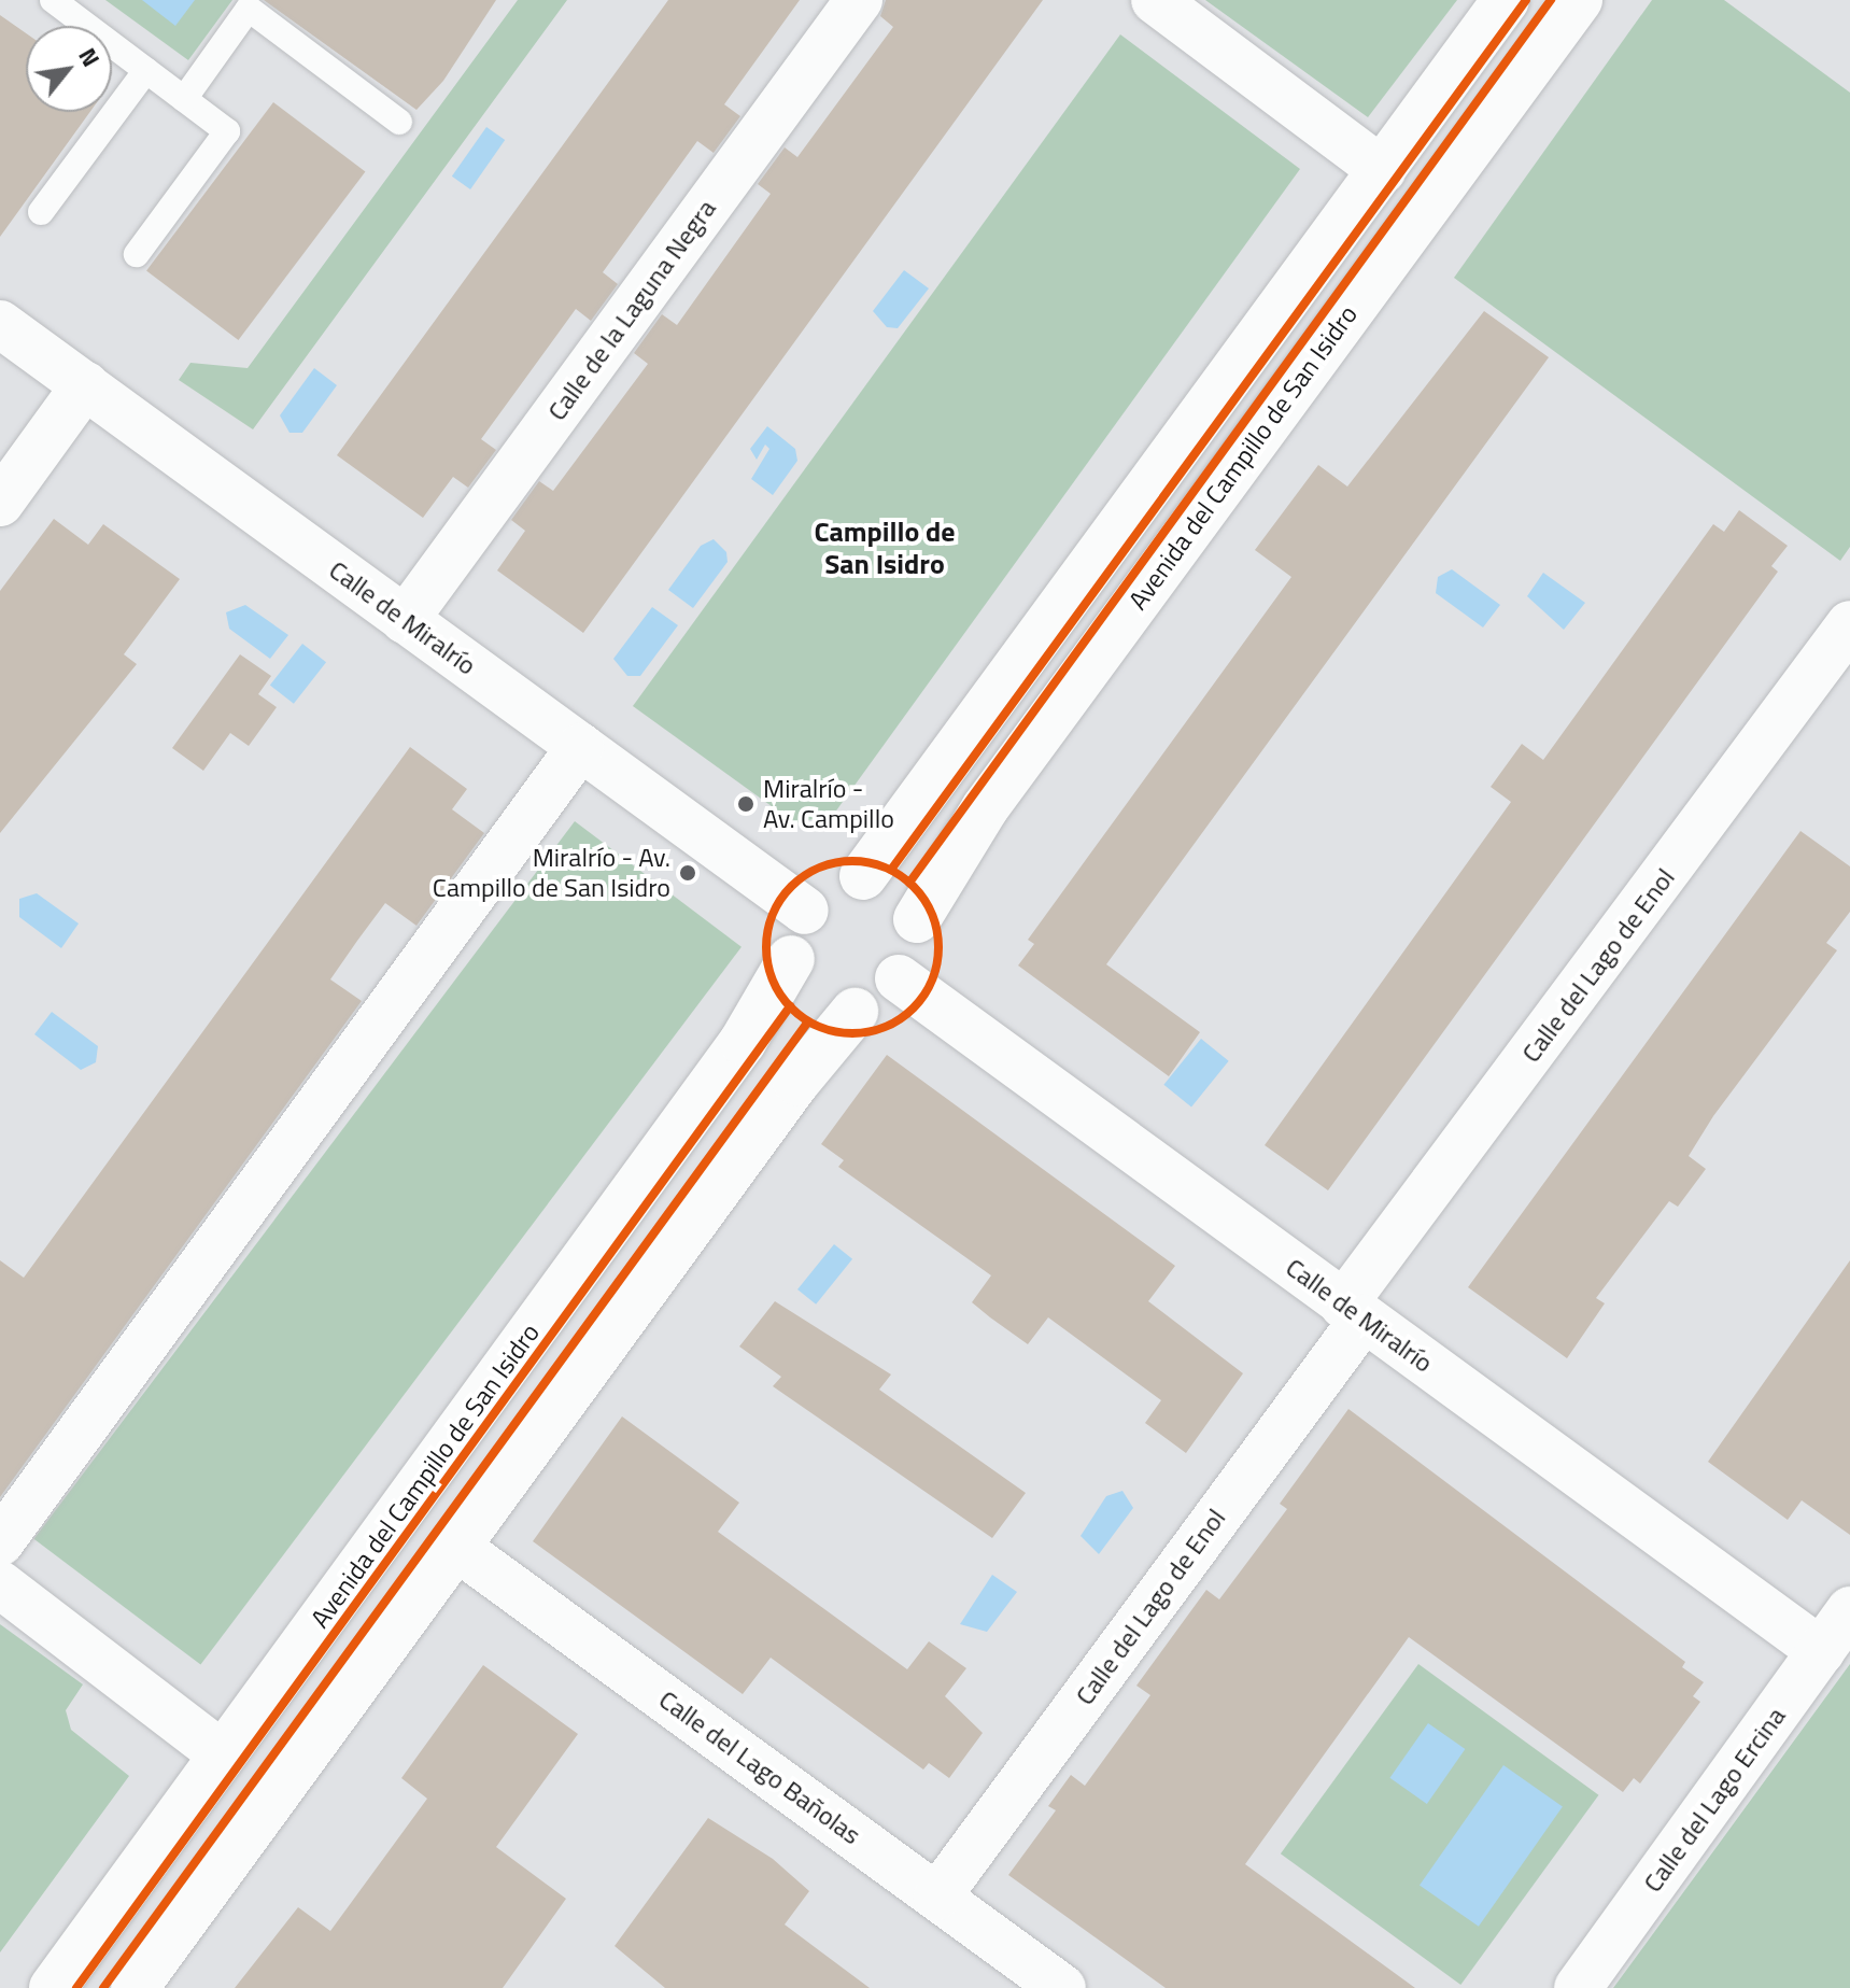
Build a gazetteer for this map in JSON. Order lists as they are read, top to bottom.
{
  "streets": {
    "street": [
      "Calle de la Laguna Negra",
      "Avenida del Campillo de San Isidro",
      "Calle de Miralrío",
      "Calle del Lago de Enol",
      "Calle del Lago Bañolas",
      "Calle del Lago Ercina"
    ]
  },
  "crossings": [
    ["Calle de la Laguna Negra", "Calle de Miralrío"],
    ["Avenida del Campillo de San Isidro", "Calle de Miralrío"],
    ["Calle de Miralrío", "Calle del Lago de Enol"],
    ["Calle de Miralrío", "Calle del Lago Ercina"],
    ["Calle del Lago de Enol", "Calle del Lago Bañolas"]
  ],
  "districts": ["Campillo de San Isidro"],
  "places": ["Miralrío - Av. Campillo", "Miralrío - Av. Campillo de San Isidro"],
  "north": "top right"
}
